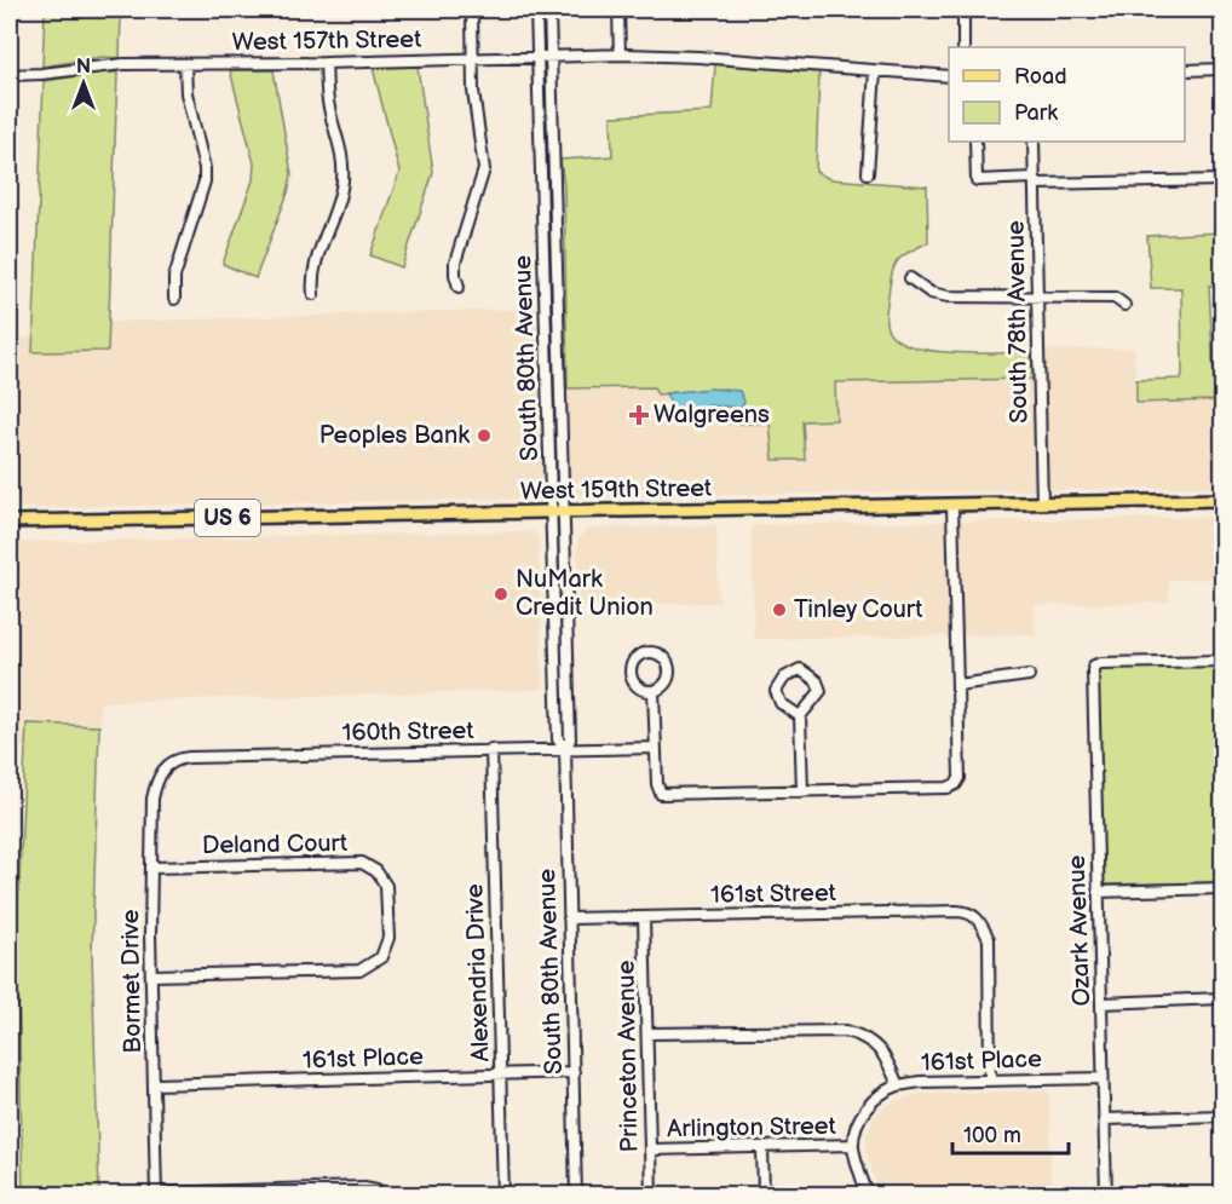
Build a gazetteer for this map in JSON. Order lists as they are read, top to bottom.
{
  "streets": {
    "main road": ["West 159th Street", "US 6"],
    "street": [
      "West 157th Street",
      "South 78th Avenue",
      "South 80th Avenue",
      "160th Street",
      "Deland Court",
      "161st Street",
      "Ozark Avenue",
      "Alexendria Drive",
      "Bormet Drive",
      "Princeton Avenue",
      "161st Place",
      "Arlington Street"
    ]
  },
  "crossings": [
    ["West 157th Street", "South 80th Avenue"],
    ["South 78th Avenue", "West 159th Street"],
    ["South 80th Avenue", "West 159th Street"],
    ["South 80th Avenue", "160th Street"],
    ["South 80th Avenue", "161st Street"],
    ["South 80th Avenue", "161st Place"],
    ["160th Street", "Alexendria Drive"],
    ["160th Street", "Bormet Drive"],
    ["Deland Court", "Bormet Drive"],
    ["161st Street", "Princeton Avenue"],
    ["161st Street", "161st Place"],
    ["Ozark Avenue", "161st Place"],
    ["Alexendria Drive", "161st Place"],
    ["Bormet Drive", "161st Place"],
    ["Princeton Avenue", "Arlington Street"],
    ["161st Place", "Arlington Street"]
  ],
  "places": {
    "health": ["Walgreens"],
    "other": ["Peoples Bank", "NuMark Credit Union", "Tinley Court"]
  },
  "legend": ["Road", "Park"],
  "scale_bar": "100 m",
  "north": "top"
}
